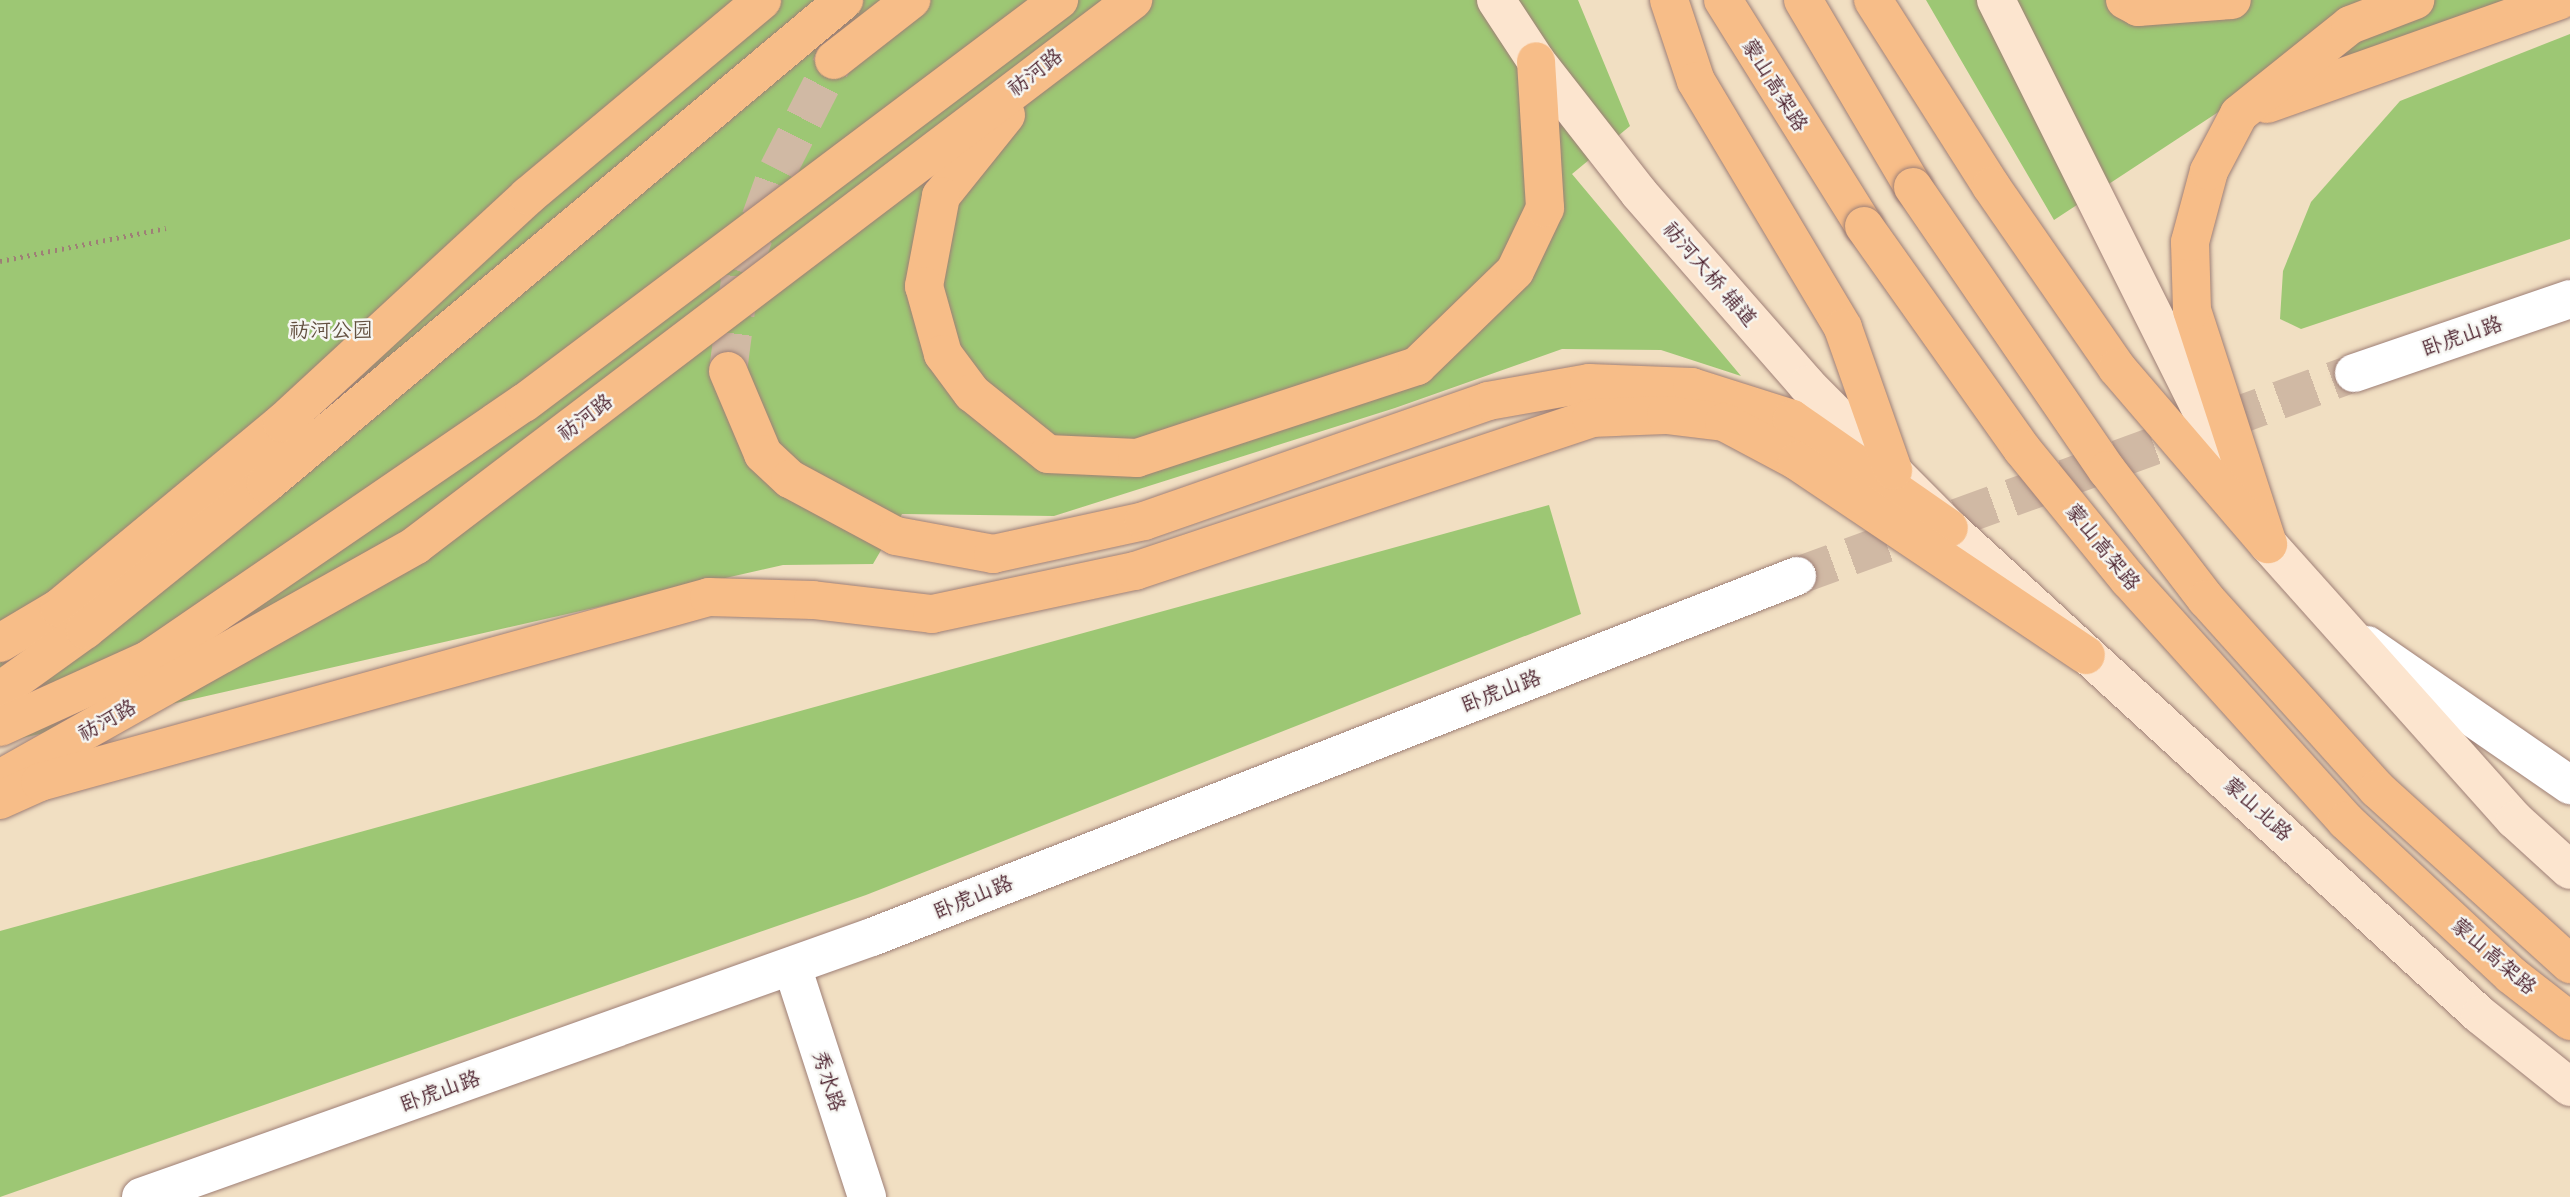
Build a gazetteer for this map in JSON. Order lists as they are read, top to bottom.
{
  "streets": {
    "main road": [
      "祊河路",
      "蒙山高架路",
      "祊河大桥 辅道",
      "蒙山北路"
    ],
    "street": ["卧虎山路", "秀水路"]
  },
  "crossings": [
    ["祊河大桥 辅道", "蒙山北路"],
    ["卧虎山路", "秀水路"]
  ],
  "parks": ["祊河公园"]
}
